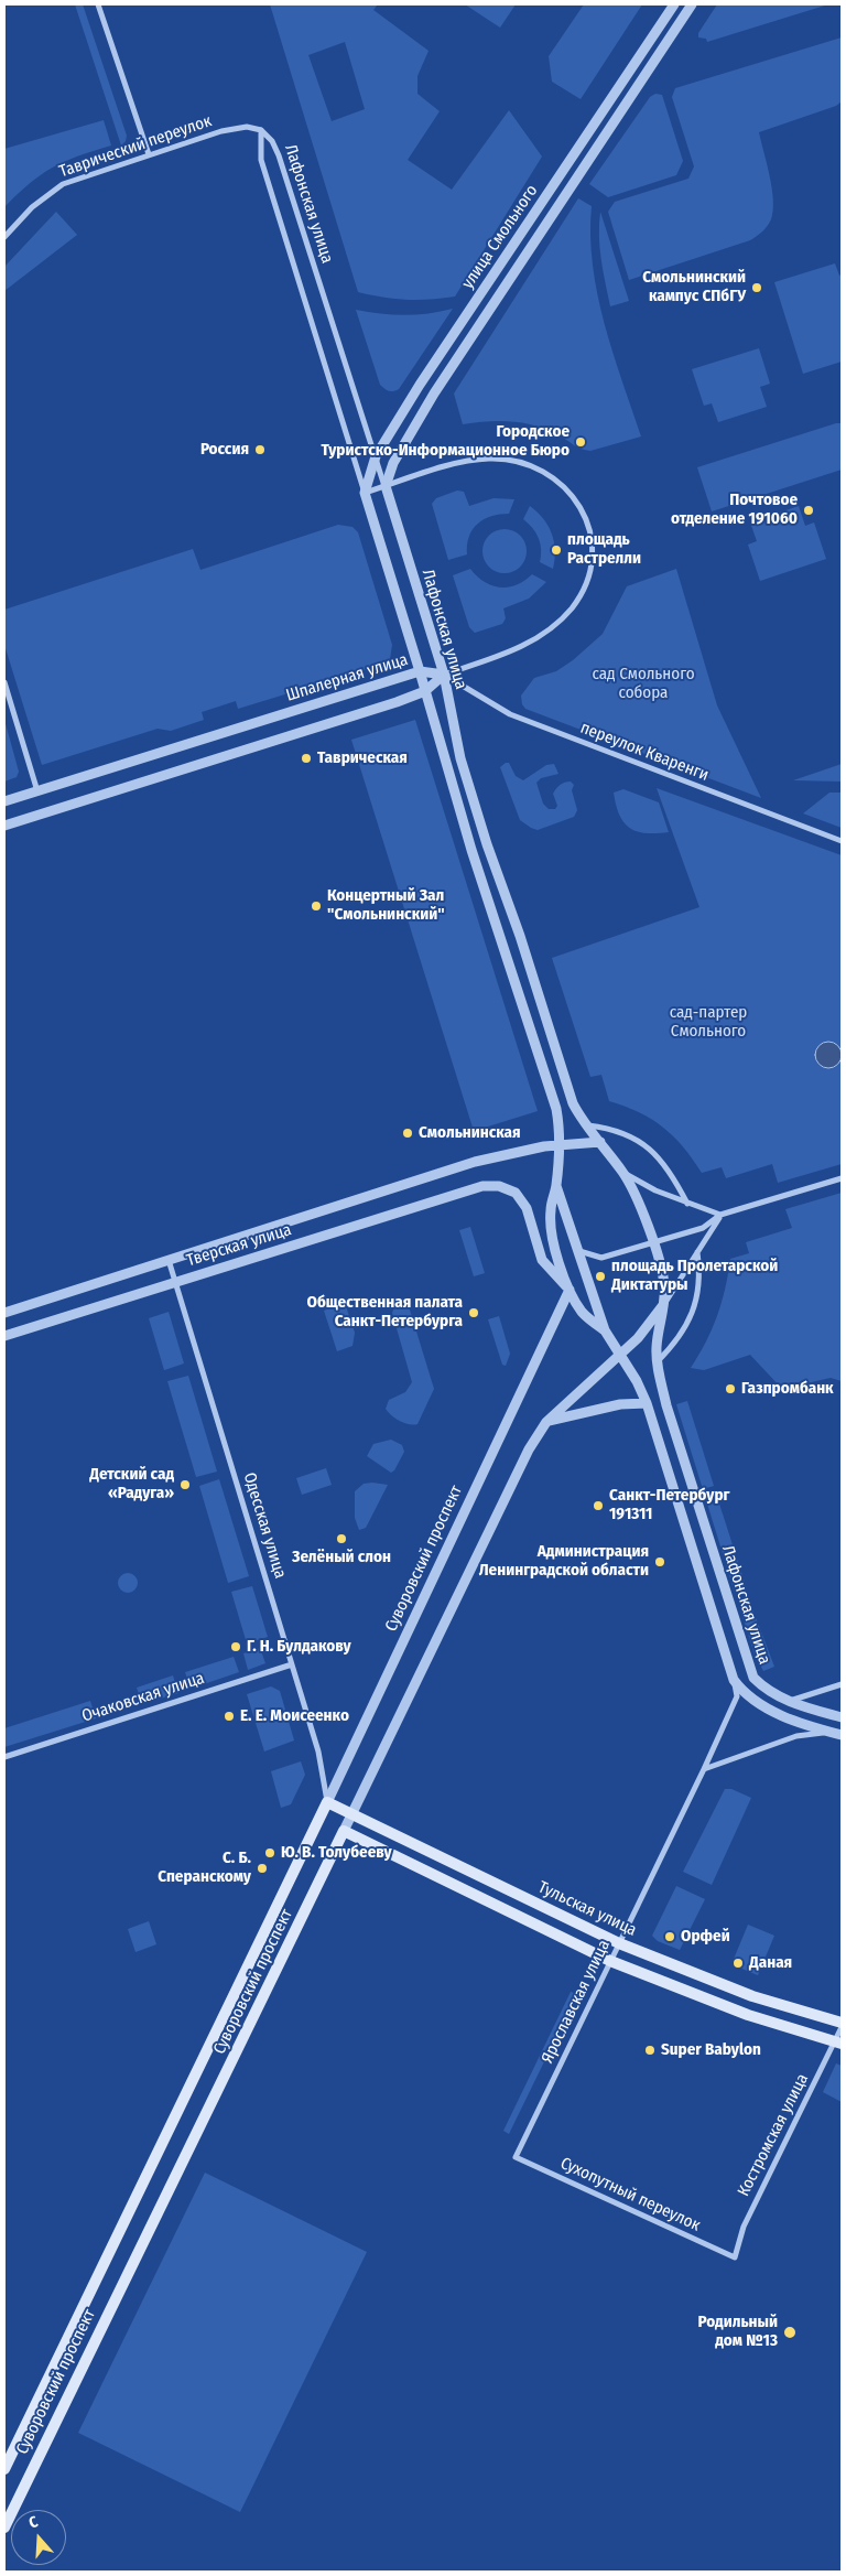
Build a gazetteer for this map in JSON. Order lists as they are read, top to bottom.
{
  "streets": {
    "main road": ["Суворовский проспект", "Тульская улица"],
    "street": [
      "Таврический переулок",
      "Лафонская улица",
      "улица Смольного",
      "Шпалерная улица",
      "переулок Кваренги",
      "Тверская улица",
      "Одесская улица",
      "Очаковская улица",
      "Ярославская улица",
      "Костромская улица",
      "Сухопутный переулок"
    ]
  },
  "crossings": [
    ["Таврический переулок", "Лафонская улица"],
    ["Лафонская улица", "улица Смольного"],
    ["Лафонская улица", "Шпалерная улица"],
    ["Лафонская улица", "переулок Кваренги"],
    ["Лафонская улица", "Тверская улица"],
    ["Лафонская улица", "Ярославская улица"],
    ["Шпалерная улица", "переулок Кваренги"],
    ["Тверская улица", "Одесская улица"],
    ["Тверская улица", "Суворовский проспект"],
    ["Одесская улица", "Суворовский проспект"],
    ["Одесская улица", "Очаковская улица"],
    ["Одесская улица", "Тульская улица"],
    ["Суворовский проспект", "Тульская улица"],
    ["Тульская улица", "Ярославская улица"],
    ["Ярославская улица", "Сухопутный переулок"],
    ["Костромская улица", "Сухопутный переулок"]
  ],
  "parks": ["сад Смольного собора", "сад-партер Смольного"],
  "places": [
    "Смольнинский кампус СПбГУ",
    "Городское Туристско-Информационное Бюро",
    "Россия",
    "Почтовое отделение 191060",
    "площадь Растрелли",
    "Таврическая",
    "Концертный Зал \"Смольнинский\"",
    "Смольнинская",
    "площадь Пролетарской Диктатуры",
    "Общественная палата Санкт-Петербурга",
    "Газпромбанк",
    "Детский сад «Радуга»",
    "Санкт-Петербург 191311",
    "Зелёный слон",
    "Администрация Ленинградской области",
    "Г. Н. Булдакову",
    "Е. Е. Моисеенко",
    "Ю. В. Толубееву",
    "С. Б. Сперанскому",
    "Орфей",
    "Даная",
    "Super Babylon",
    "Родильный дом №13"
  ],
  "north": "top"
}
